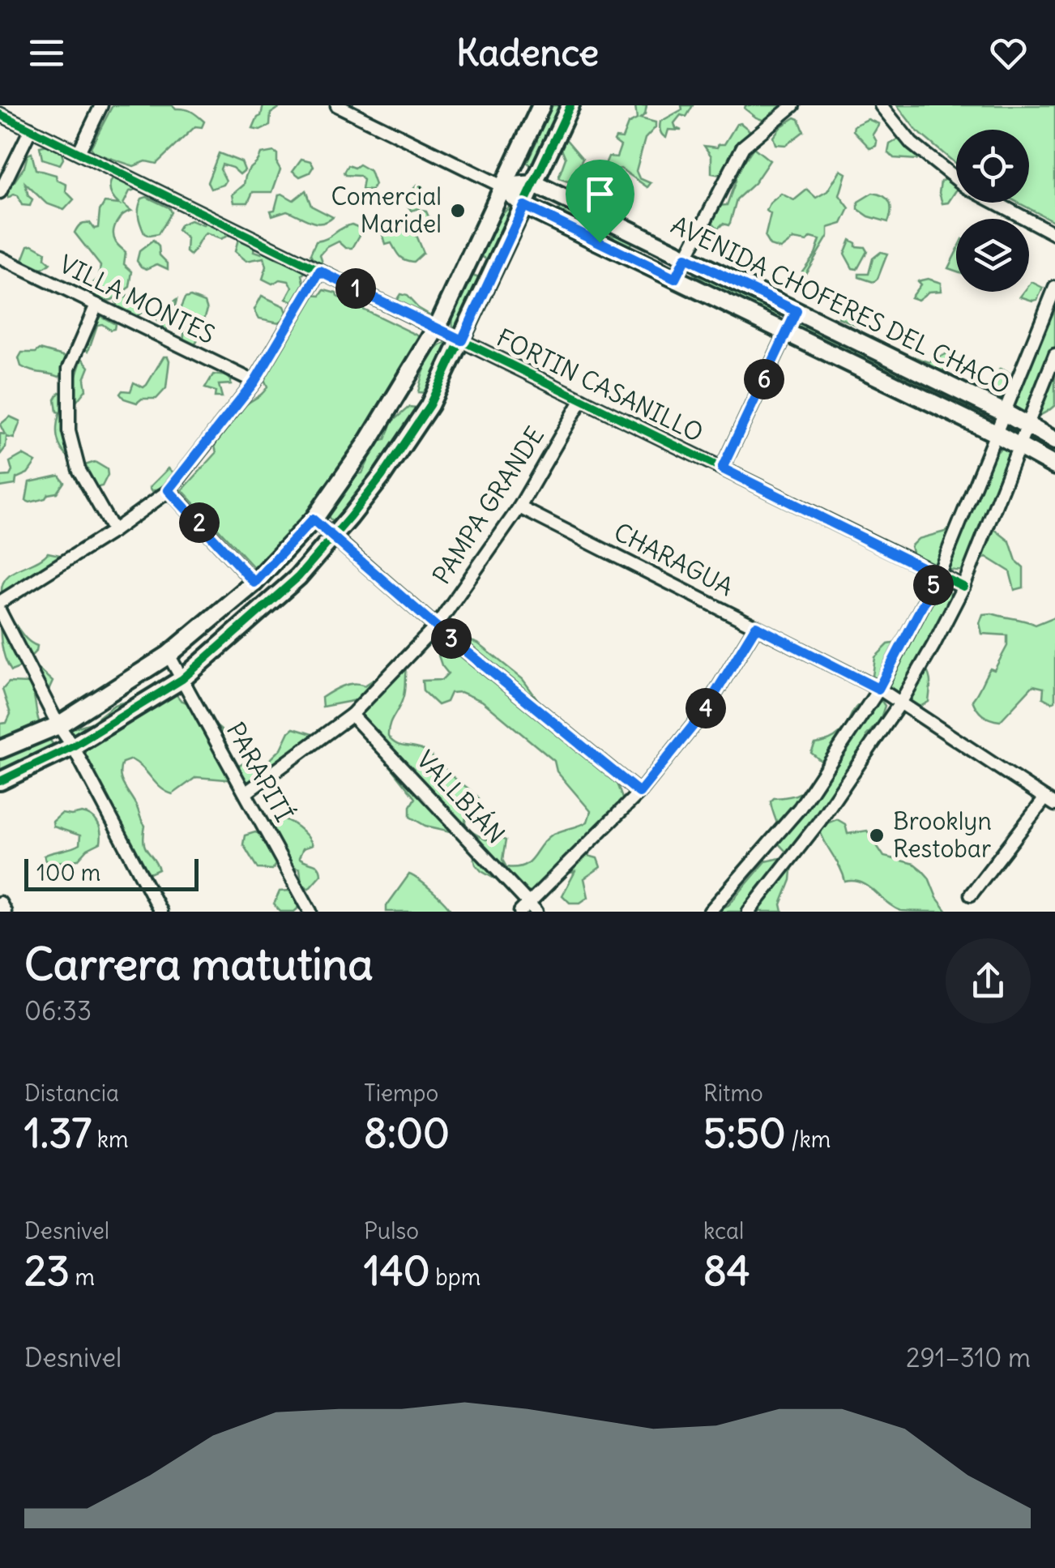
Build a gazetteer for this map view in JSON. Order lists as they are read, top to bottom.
{
  "streets": {
    "street": [
      "VILLA MONTES",
      "AVENIDA CHOFERES DEL CHACO",
      "FORTIN CASANILLO",
      "PAMPA GRANDE",
      "CHARAGUA",
      "PARAPITÍ",
      "VALLBIÁN"
    ]
  },
  "crossings": [
    ["FORTIN CASANILLO", "PAMPA GRANDE"],
    ["PAMPA GRANDE", "CHARAGUA"],
    ["PAMPA GRANDE", "PARAPITÍ"],
    ["PAMPA GRANDE", "VALLBIÁN"]
  ],
  "places": ["Comercial Maridel", "Brooklyn Restobar"],
  "scale_bar": "100 m",
  "page": {
    "header": "Kadence",
    "pins": [
      "1",
      "6",
      "2",
      "5",
      "3",
      "4"
    ],
    "scale": "100 m",
    "heading": ["Carrera matutina", "06:33"],
    "stats": [
      ["Distancia", "1.37 km"],
      ["Tiempo", "8:00"],
      ["Ritmo", "5:50 /km"],
      ["Desnivel", "23 m"],
      ["Pulso", "140 bpm"],
      ["kcal", "84"]
    ],
    "chart": ["Desnivel", "291–310 m"]
  }
}
